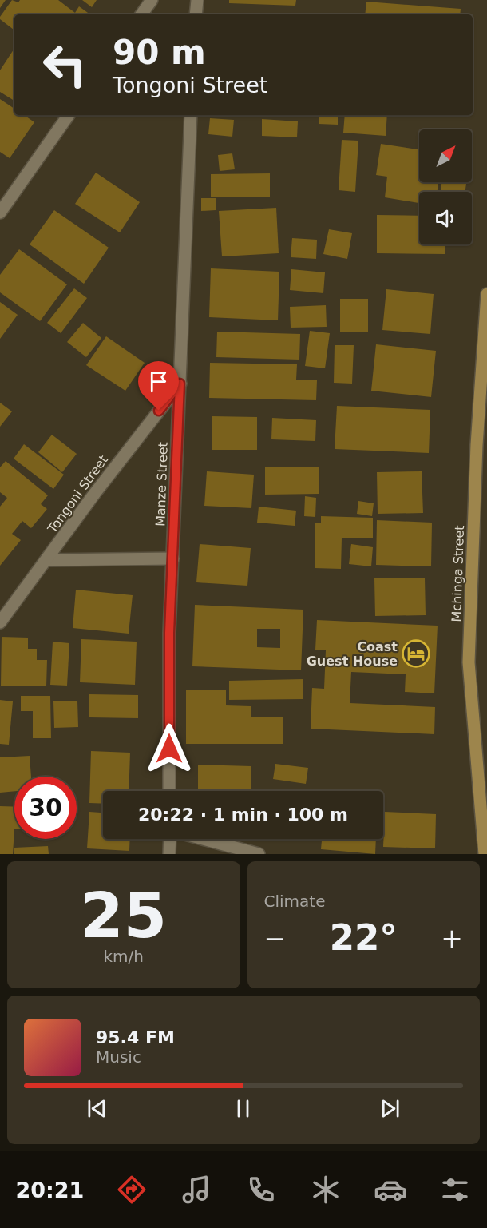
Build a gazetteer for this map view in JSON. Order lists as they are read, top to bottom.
{
  "streets": {
    "main road": ["Mchinga Street"],
    "street": ["Manze Street", "Tongoni Street"]
  },
  "crossings": [
    ["Manze Street", "Tongoni Street"]
  ],
  "places": {
    "hotel": ["Coast Guest House"]
  },
  "north": "top right",
  "page": {
    "turn": ["90 m", "Tongoni Street"],
    "limit": "30",
    "trip": "20:22 · 1 min · 100 m",
    "tile": [
      ["25", "km/h"],
      "Climate"
    ],
    "heat": ["−", "22°", "+"],
    "song": ["95.4 FM", "Music"],
    "tabs": "20:21"
  }
}
